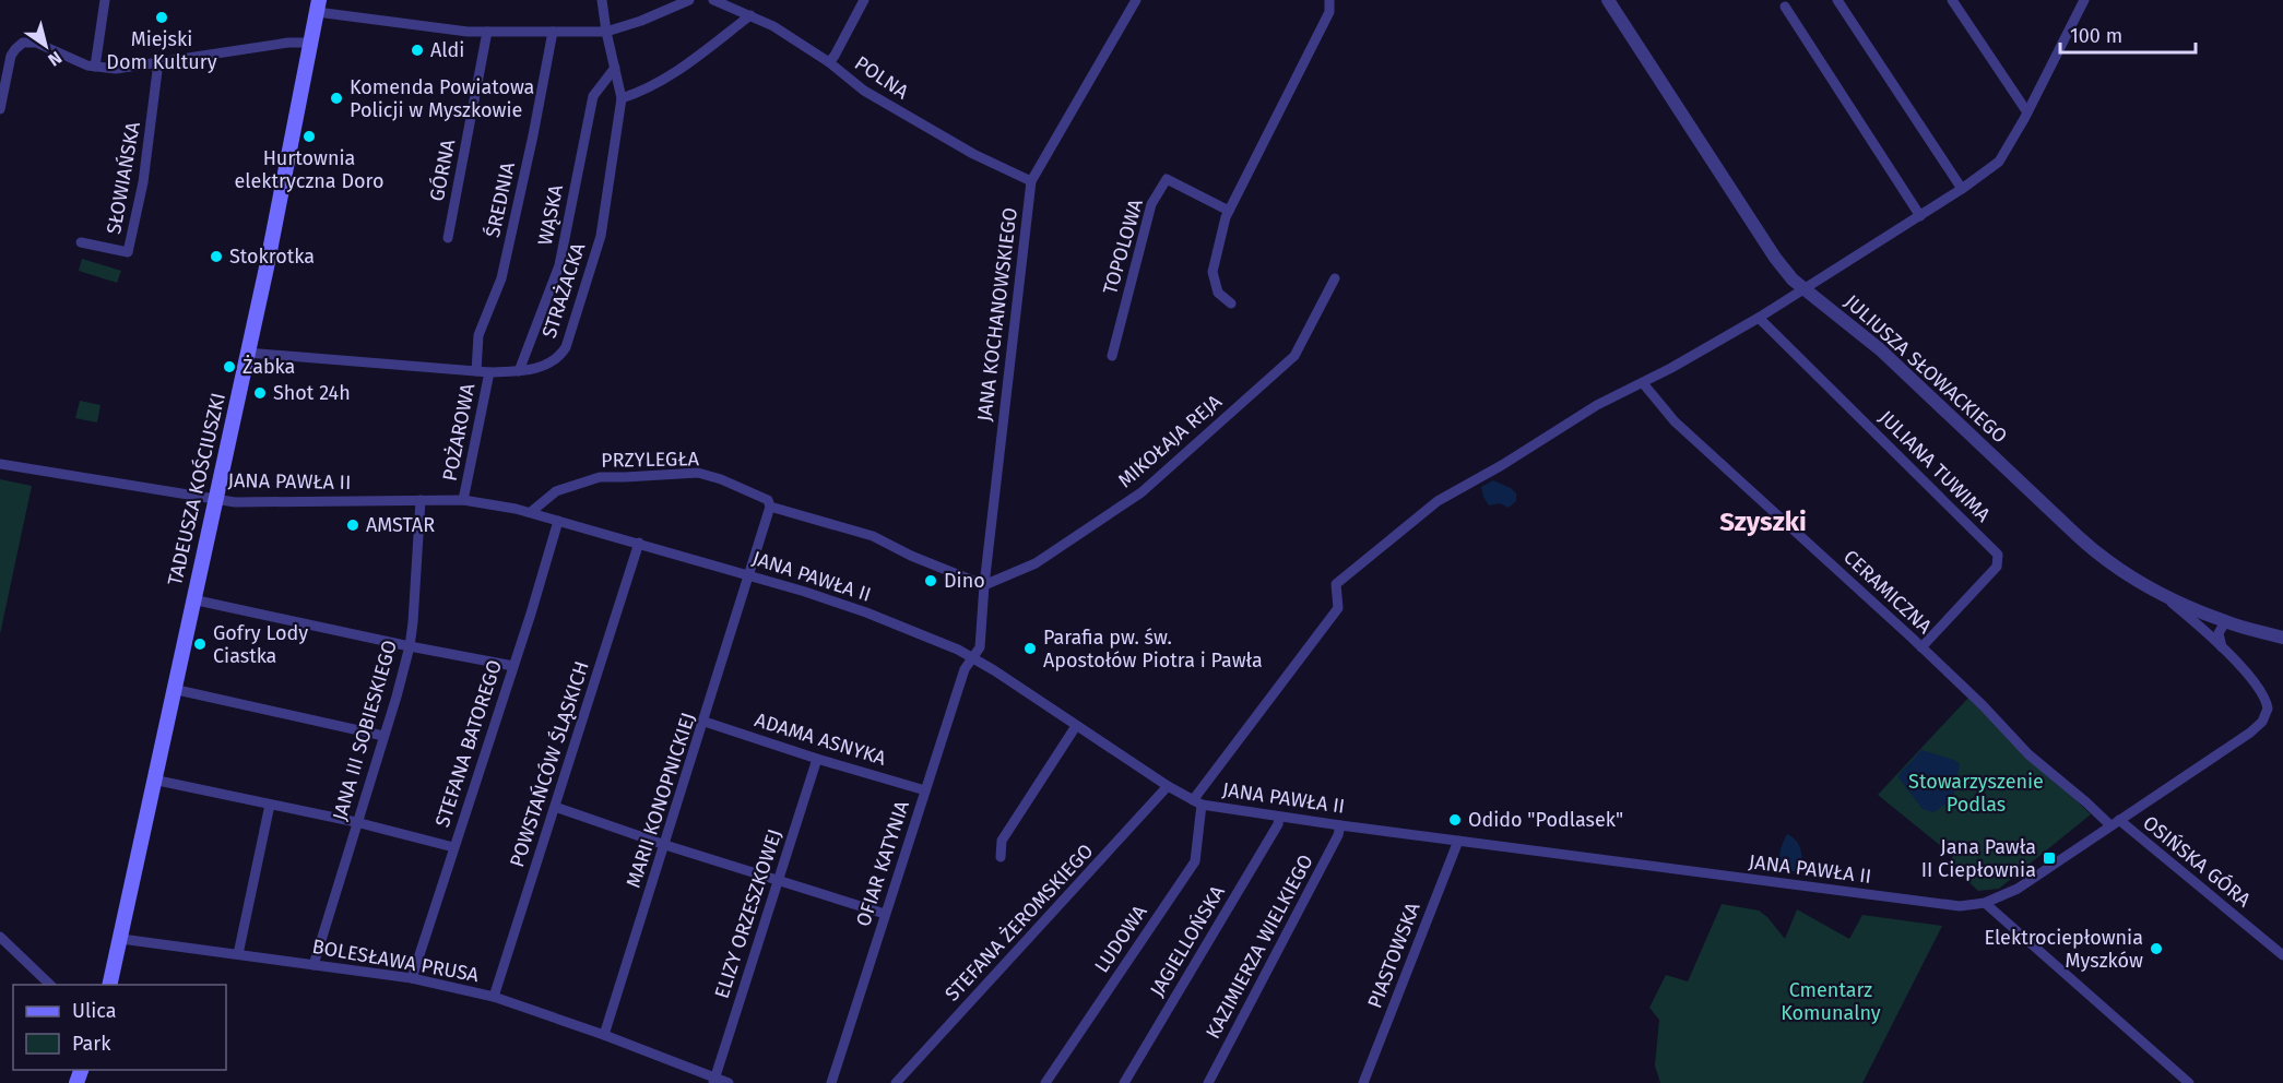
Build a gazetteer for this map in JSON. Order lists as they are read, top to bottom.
{
  "streets": {
    "main road": ["TADEUSZA KOŚCIUSZKI"],
    "street": [
      "POLNA",
      "GÓRNA",
      "SŁOWIAŃSKA",
      "ŚREDNIA",
      "WĄSKA",
      "TOPOLOWA",
      "STRAŻACKA",
      "JANA KOCHANOWSKIEGO",
      "JULIUSZA SŁOWACKIEGO",
      "POŻAROWA",
      "MIKOŁAJA REJA",
      "PRZYLEGŁA",
      "JULIANA TUWIMA",
      "JANA PAWŁA II",
      "CERAMICZNA",
      "JANA III SOBIESKIEGO",
      "ADAMA ASNYKA",
      "STEFANA BATOREGO",
      "POWSTAŃCÓW ŚLĄSKICH",
      "MARII KONOPNICKIEJ",
      "OSIŃSKA GÓRA",
      "OFIAR KATYNIA",
      "ELIZY ORZESZKOWEJ",
      "STEFANA ŻEROMSKIEGO",
      "LUDOWA",
      "JAGIELLOŃSKA",
      "KAZIMIERZA WIELKIEGO",
      "PIASTOWSKA",
      "BOLESŁAWA PRUSA"
    ]
  },
  "crossings": [
    ["POLNA", "JANA KOCHANOWSKIEGO"],
    ["ŚREDNIA", "STRAŻACKA"],
    ["WĄSKA", "STRAŻACKA"],
    ["STRAŻACKA", "POŻAROWA"],
    ["STRAŻACKA", "TADEUSZA KOŚCIUSZKI"],
    ["JANA KOCHANOWSKIEGO", "MIKOŁAJA REJA"],
    ["JANA KOCHANOWSKIEGO", "PRZYLEGŁA"],
    ["JANA KOCHANOWSKIEGO", "JANA PAWŁA II"],
    ["JANA KOCHANOWSKIEGO", "OFIAR KATYNIA"],
    ["JULIUSZA SŁOWACKIEGO", "JANA PAWŁA II"],
    ["POŻAROWA", "JANA PAWŁA II"],
    ["MIKOŁAJA REJA", "PRZYLEGŁA"],
    ["PRZYLEGŁA", "JANA PAWŁA II"],
    ["JULIANA TUWIMA", "CERAMICZNA"],
    ["JANA PAWŁA II", "TADEUSZA KOŚCIUSZKI"],
    ["JANA PAWŁA II", "CERAMICZNA"],
    ["JANA PAWŁA II", "JANA III SOBIESKIEGO"],
    ["JANA PAWŁA II", "STEFANA BATOREGO"],
    ["JANA PAWŁA II", "POWSTAŃCÓW ŚLĄSKICH"],
    ["JANA PAWŁA II", "MARII KONOPNICKIEJ"],
    ["JANA PAWŁA II", "OSIŃSKA GÓRA"],
    ["JANA PAWŁA II", "OFIAR KATYNIA"],
    ["JANA PAWŁA II", "STEFANA ŻEROMSKIEGO"],
    ["JANA PAWŁA II", "LUDOWA"],
    ["JANA PAWŁA II", "JAGIELLOŃSKA"],
    ["JANA PAWŁA II", "KAZIMIERZA WIELKIEGO"],
    ["JANA PAWŁA II", "PIASTOWSKA"],
    ["TADEUSZA KOŚCIUSZKI", "BOLESŁAWA PRUSA"],
    ["CERAMICZNA", "OSIŃSKA GÓRA"],
    ["JANA III SOBIESKIEGO", "BOLESŁAWA PRUSA"],
    ["ADAMA ASNYKA", "MARII KONOPNICKIEJ"],
    ["ADAMA ASNYKA", "OFIAR KATYNIA"],
    ["ADAMA ASNYKA", "ELIZY ORZESZKOWEJ"],
    ["STEFANA BATOREGO", "BOLESŁAWA PRUSA"],
    ["POWSTAŃCÓW ŚLĄSKICH", "BOLESŁAWA PRUSA"],
    ["MARII KONOPNICKIEJ", "BOLESŁAWA PRUSA"],
    ["ELIZY ORZESZKOWEJ", "BOLESŁAWA PRUSA"]
  ],
  "districts": ["Szyszki"],
  "parks": ["Stowarzyszenie Podlas", "Cmentarz Komunalny"],
  "places": {
    "other": [
      "Miejski Dom Kultury",
      "Aldi",
      "Komenda Powiatowa Policji w Myszkowie",
      "Hurtownia elektryczna Doro",
      "Stokrotka",
      "Żabka",
      "Shot 24h",
      "AMSTAR",
      "Dino",
      "Gofry Lody Ciastka",
      "Parafia pw. św. Apostołów Piotra i Pawła",
      "Odido \"Podlasek\"",
      "Elektrociepłownia Myszków"
    ],
    "transit": ["Jana Pawła II Ciepłownia"]
  },
  "legend": ["Ulica", "Park"],
  "scale_bar": "100 m",
  "north": "bottom right"
}
